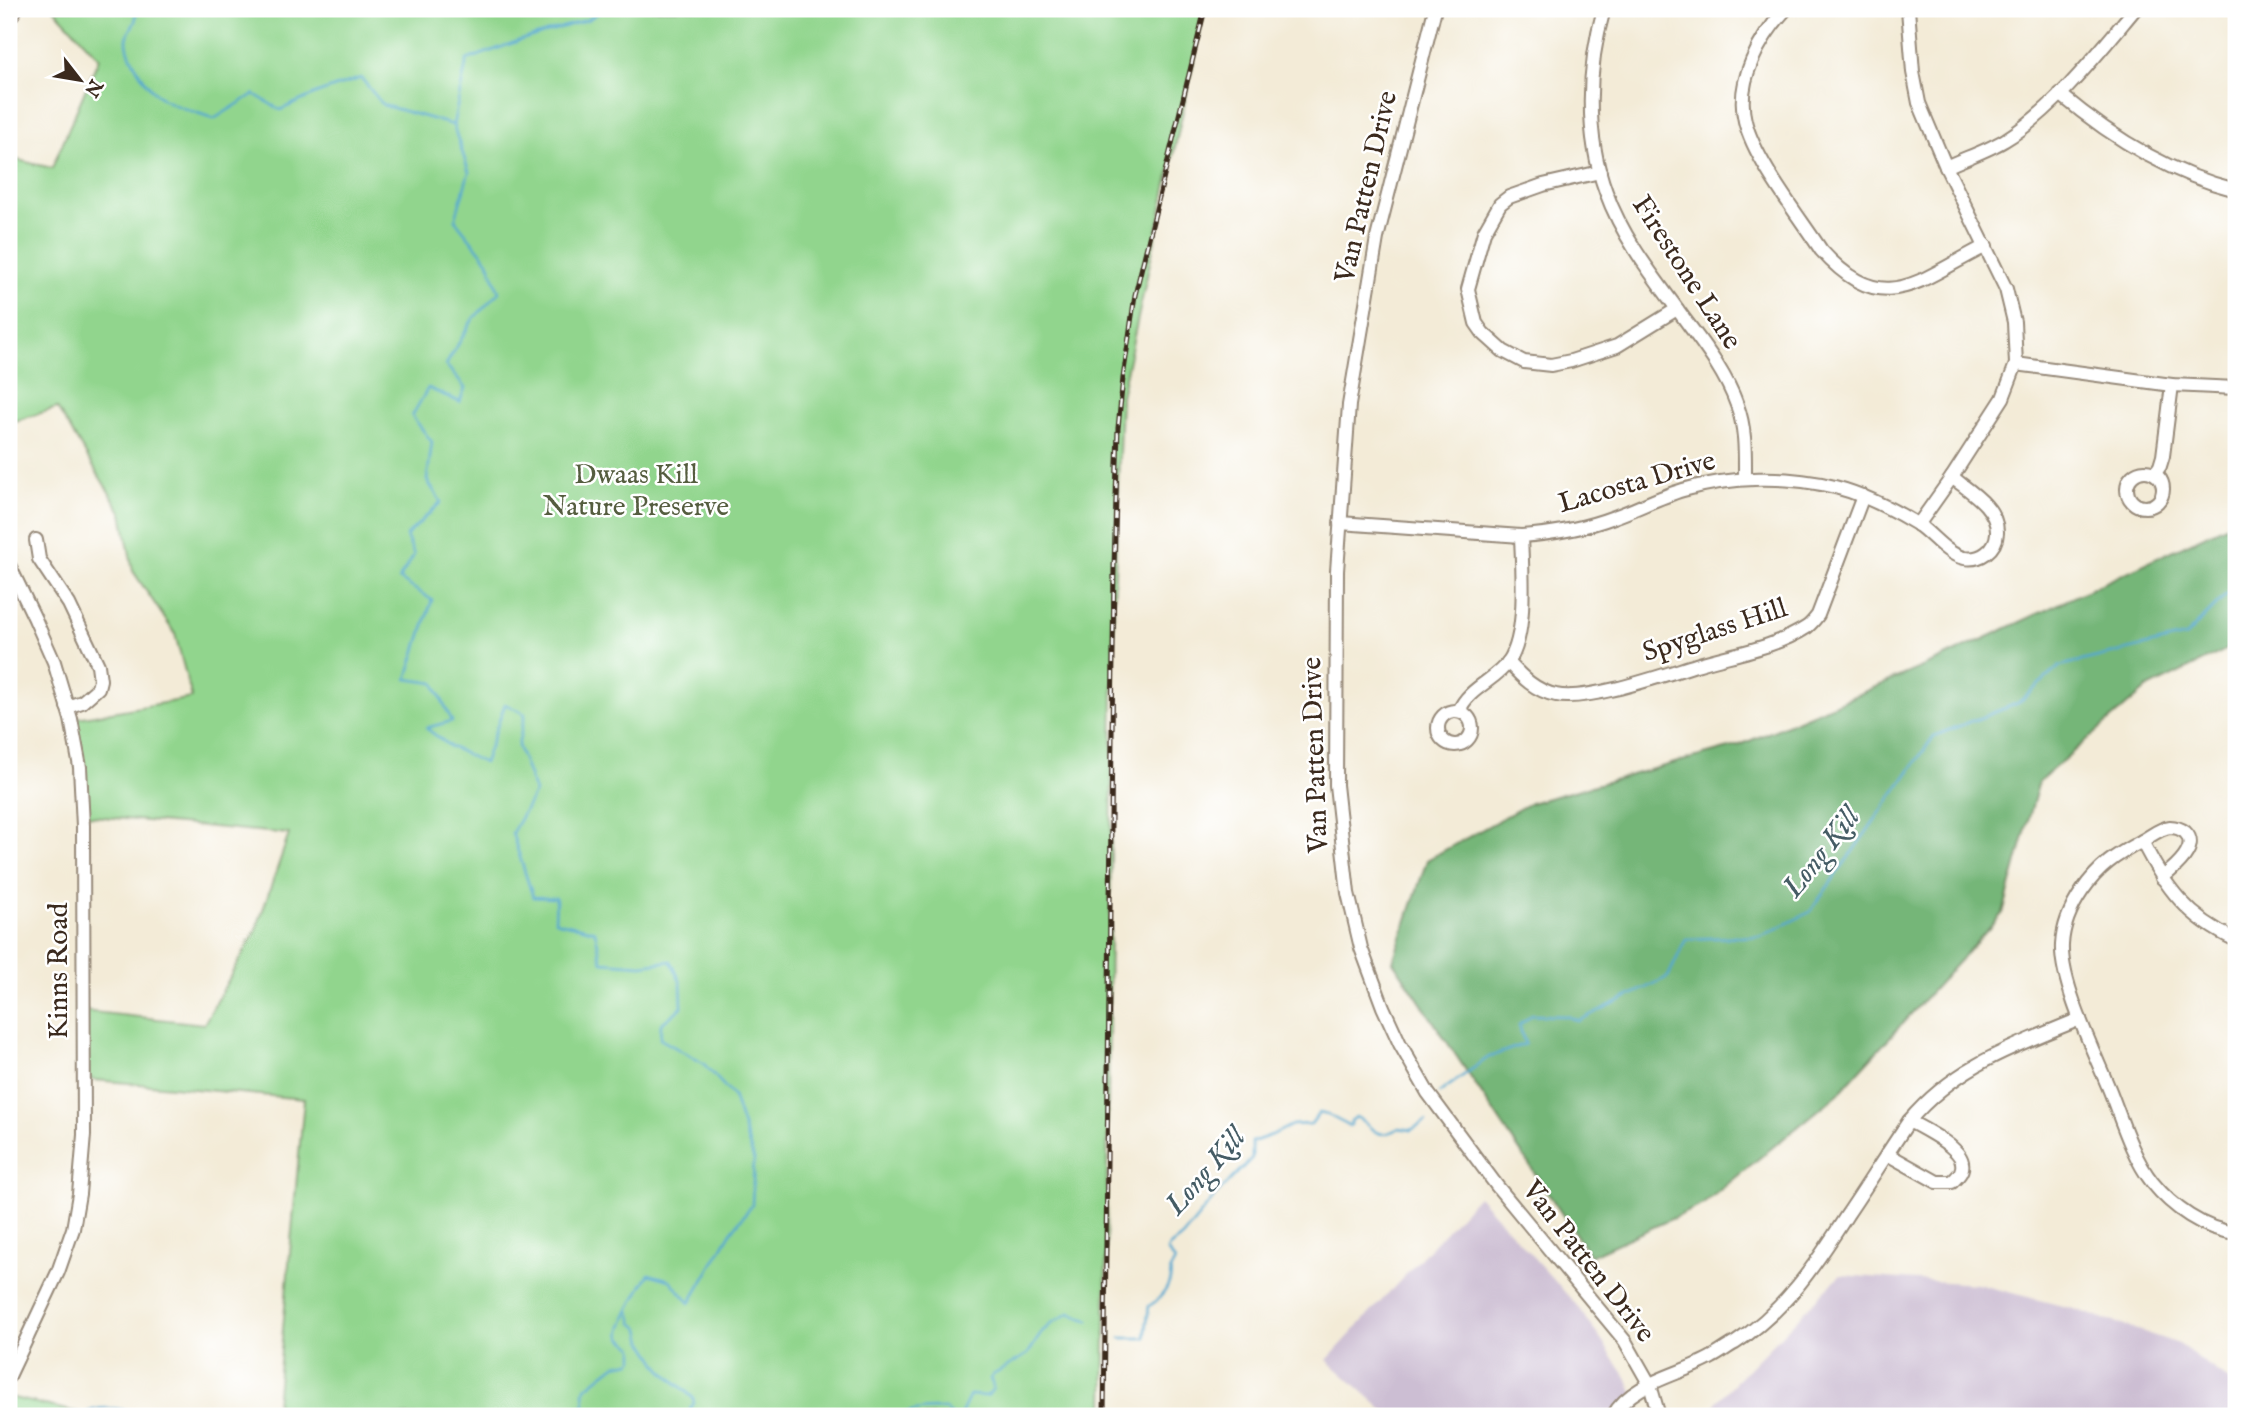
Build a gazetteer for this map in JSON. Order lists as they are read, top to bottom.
{
  "streets": {
    "street": [
      "Van Patten Drive",
      "Firestone Lane",
      "Lacosta Drive",
      "Spyglass Hill",
      "Kinns Road"
    ]
  },
  "crossings": [
    ["Van Patten Drive", "Lacosta Drive"],
    ["Firestone Lane", "Lacosta Drive"],
    ["Lacosta Drive", "Spyglass Hill"]
  ],
  "water": ["Long Kill"],
  "parks": ["Dwaas Kill Nature Preserve"],
  "north": "bottom right"
}
